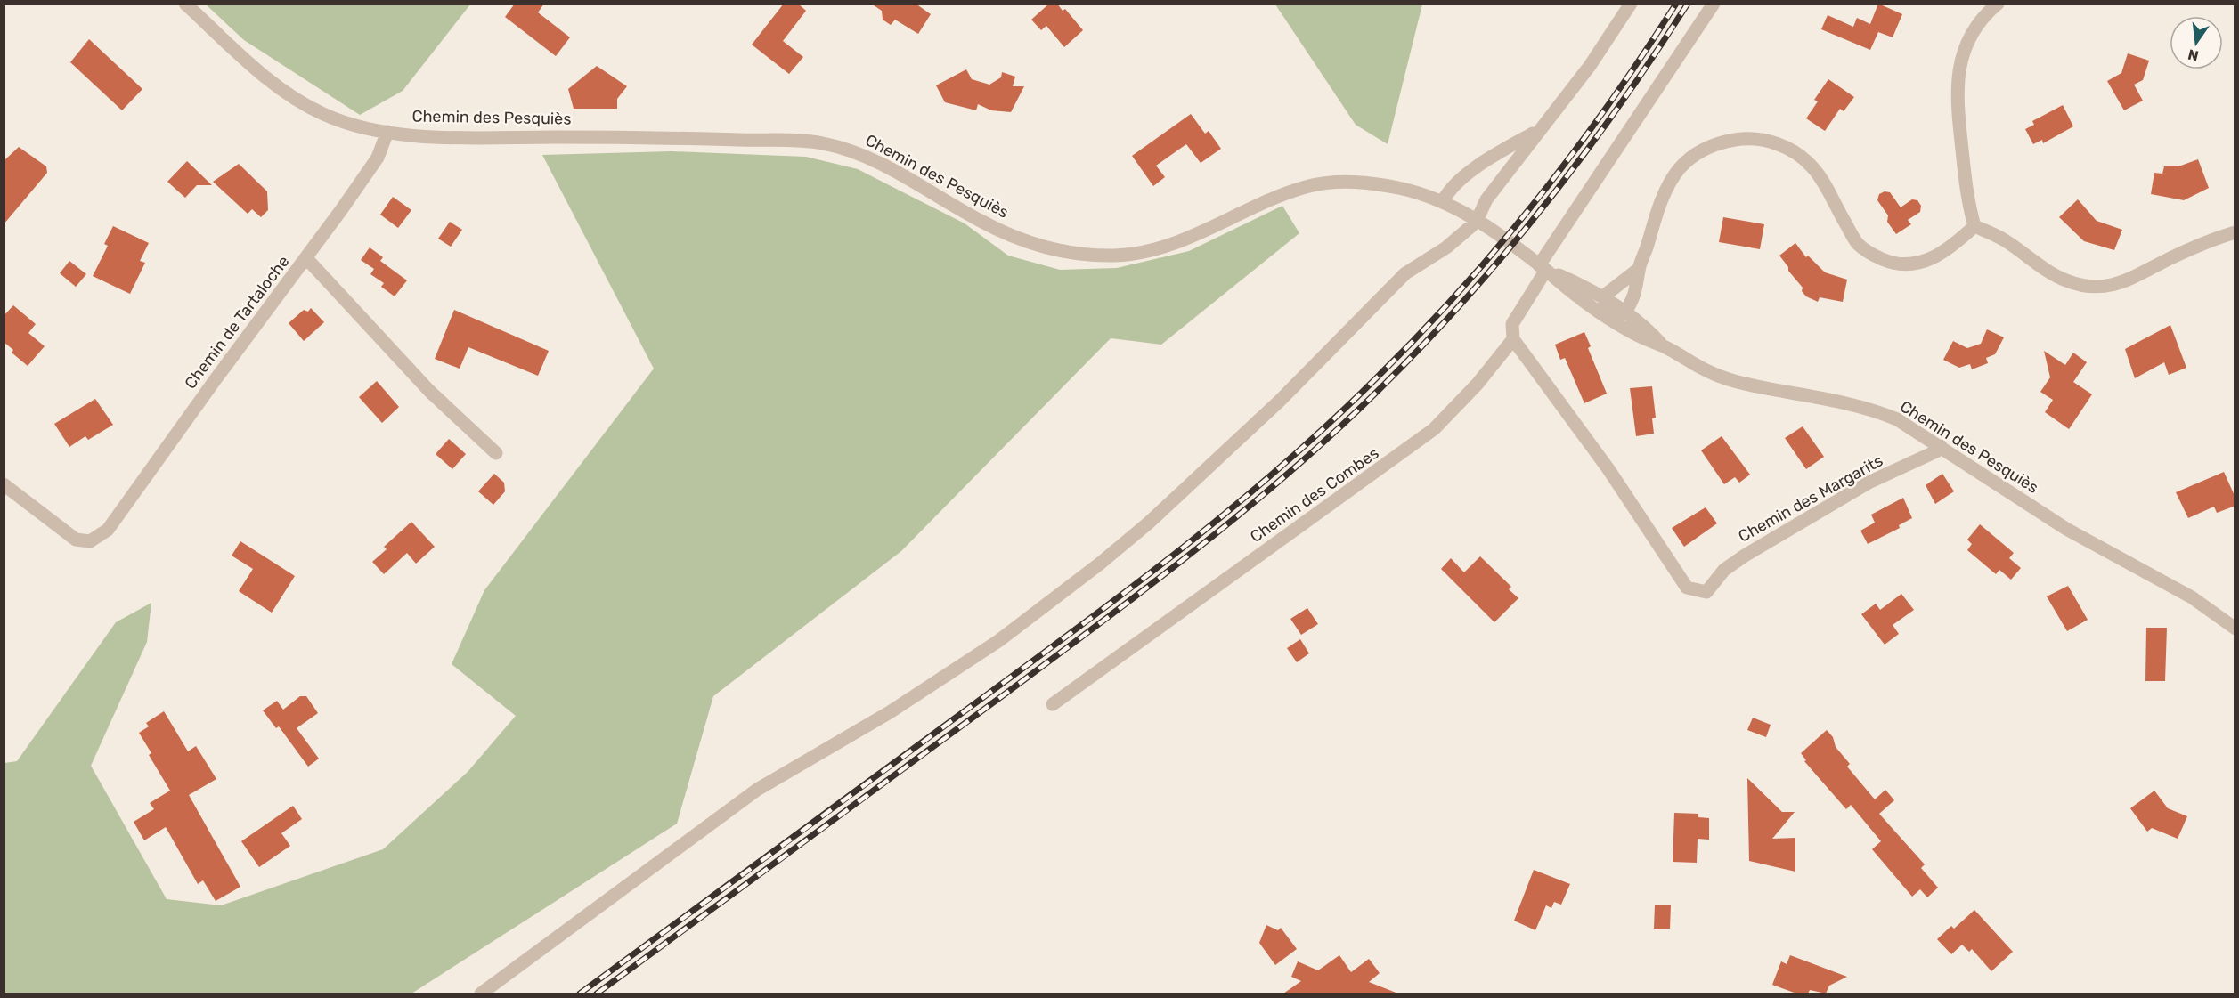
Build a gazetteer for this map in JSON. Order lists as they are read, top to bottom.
{
  "streets": {
    "street": [
      "Chemin des Pesquiès",
      "Chemin de Tartaloche",
      "Chemin des Combes",
      "Chemin des Margarits"
    ]
  },
  "crossings": [
    ["Chemin des Pesquiès", "Chemin de Tartaloche"],
    ["Chemin des Pesquiès", "Chemin des Combes"],
    ["Chemin des Pesquiès", "Chemin des Margarits"],
    ["Chemin des Combes", "Chemin des Margarits"]
  ],
  "north": "bottom"
}
